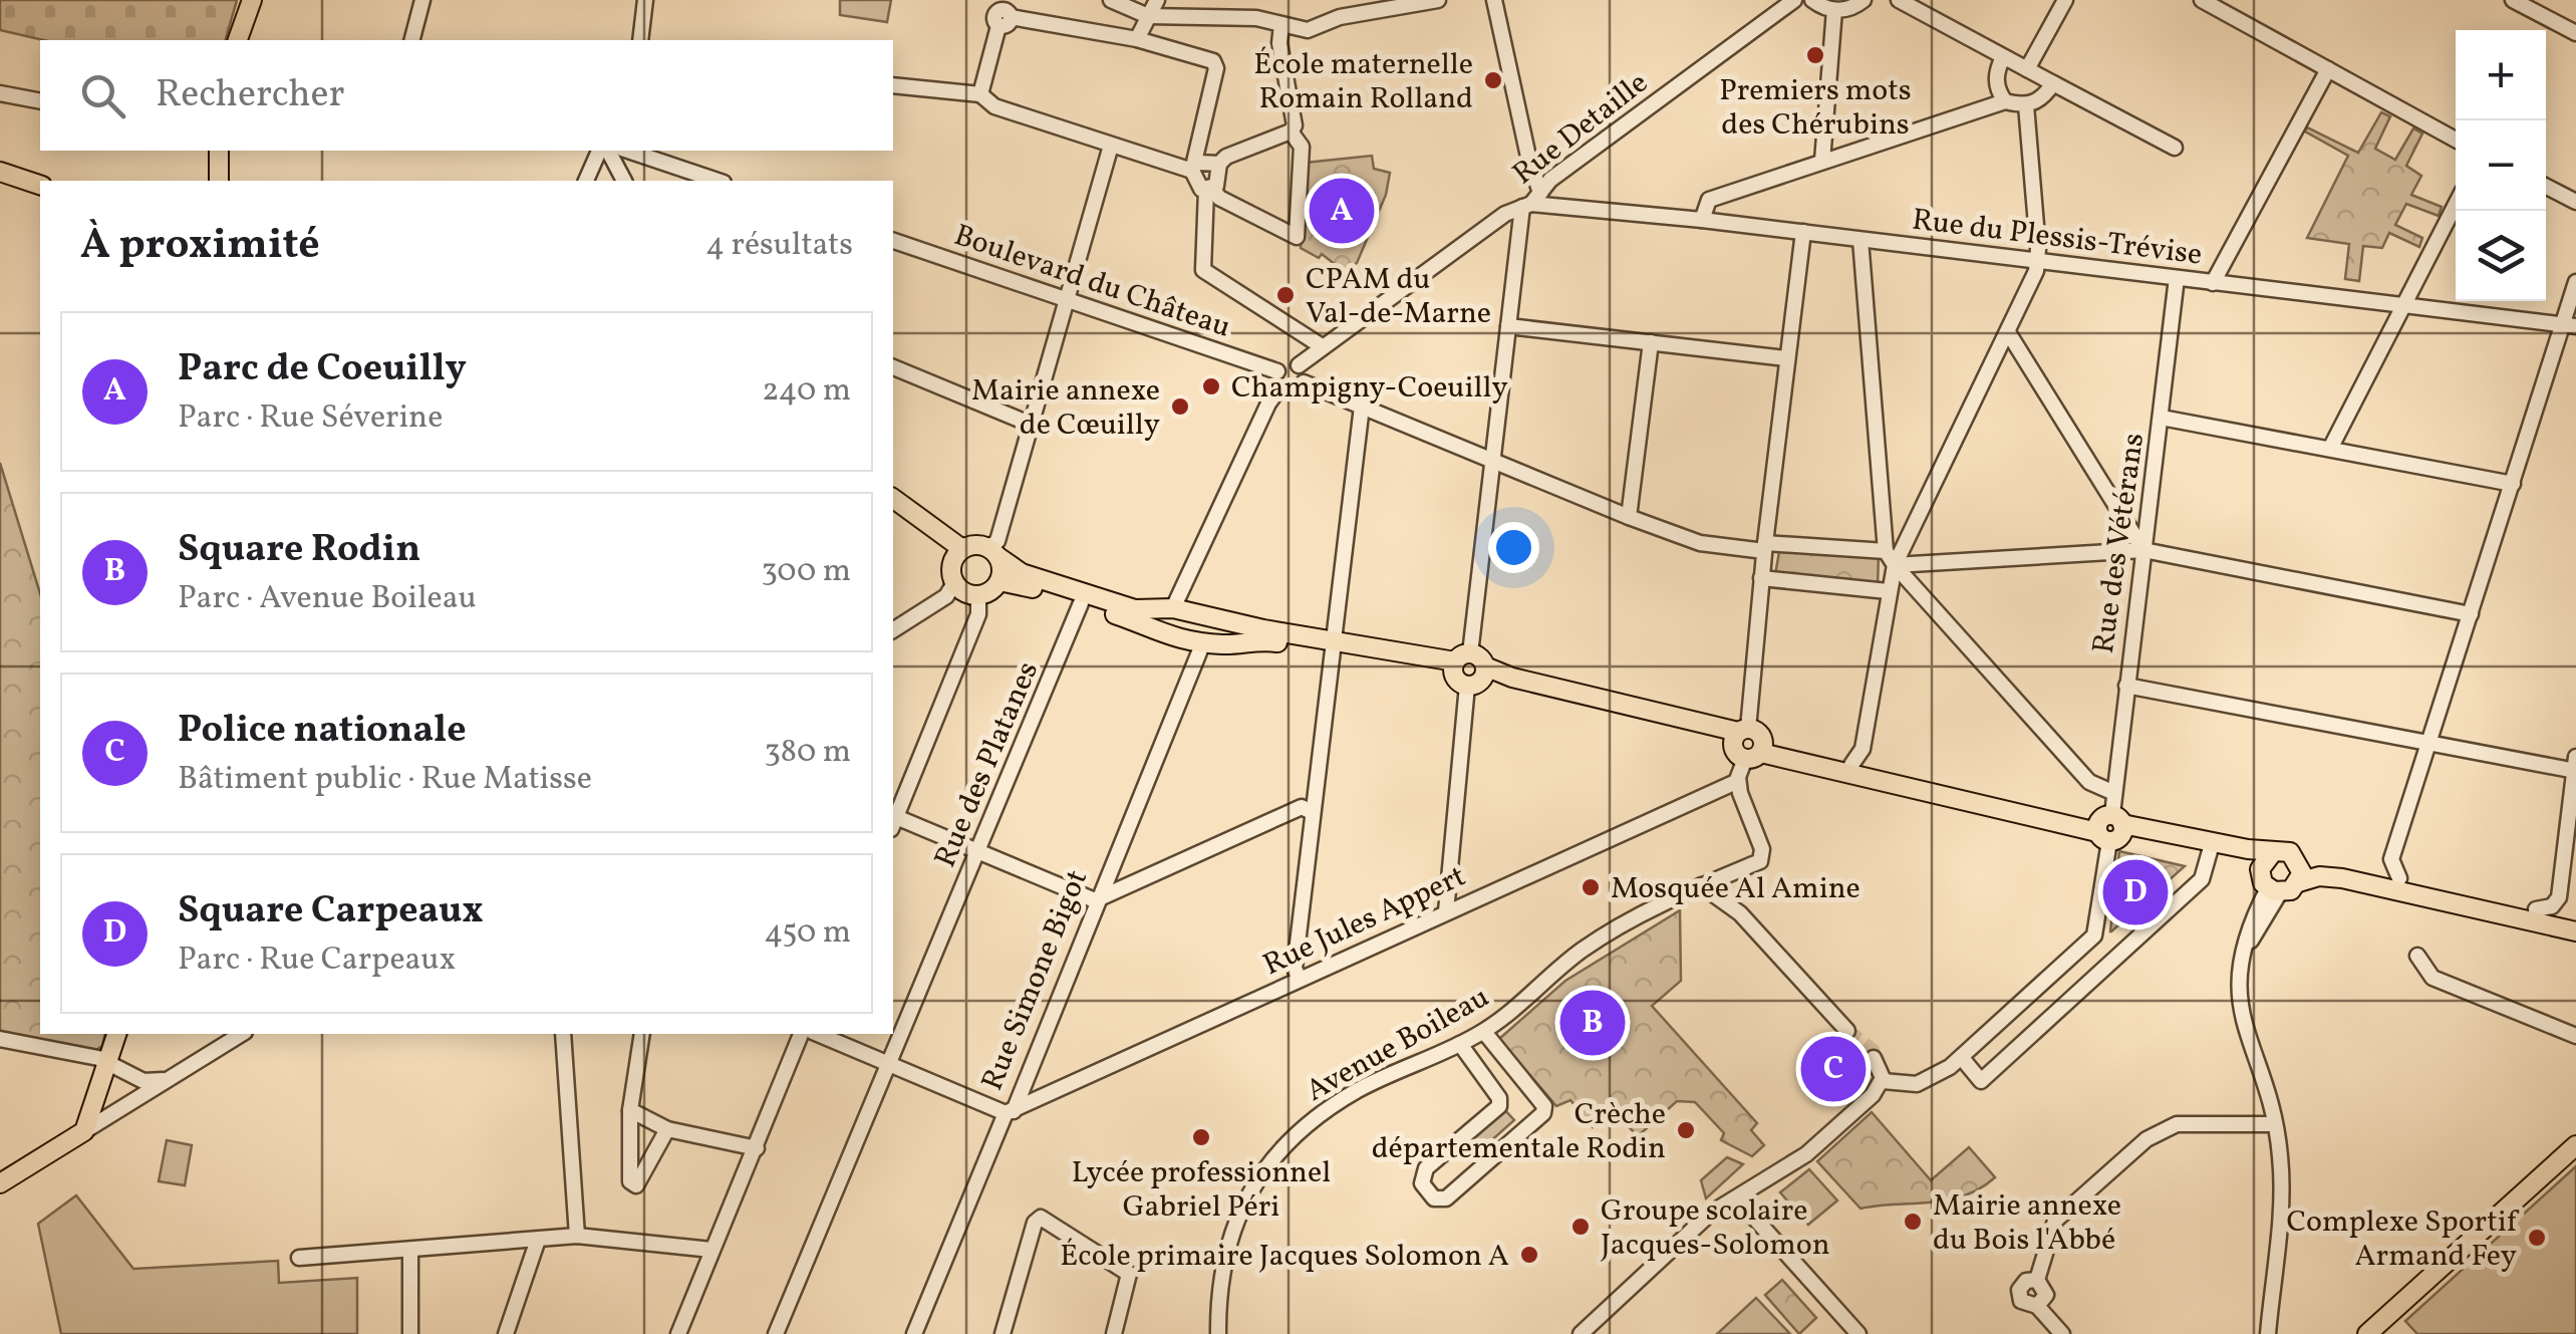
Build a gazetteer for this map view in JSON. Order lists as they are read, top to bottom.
{
  "streets": {
    "street": [
      "Rue Detaille",
      "Rue du Plessis-Trévise",
      "Boulevard du Château",
      "Rue des Vétérans",
      "Rue des Platanes",
      "Rue Jules Appert",
      "Rue Simone Bigot",
      "Avenue Boileau"
    ]
  },
  "crossings": [
    ["Rue Detaille", "Rue du Plessis-Trévise"],
    ["Rue du Plessis-Trévise", "Rue des Vétérans"],
    ["Rue Jules Appert", "Rue Simone Bigot"],
    ["Rue Jules Appert", "Avenue Boileau"]
  ],
  "places": [
    "Premiers mots des Chérubins",
    "École maternelle Romain Rolland",
    "CPAM du Val-de-Marne",
    "Champigny-Coeuilly",
    "Mairie annexe de Cœuilly",
    "Mosquée Al Amine",
    "Crèche départementale Rodin",
    "Lycée professionnel Gabriel Péri",
    "Mairie annexe du Bois l'Abbé",
    "Groupe scolaire Jacques-Solomon",
    "Complexe Sportif Armand Fey",
    "École primaire Jacques Solomon A"
  ],
  "page": {
    "map_buttons": ["+", "−"],
    "search": "Rechercher",
    "pins": [
      "A",
      "D",
      "B",
      "C"
    ],
    "heading": ["À proximité", "4 résultats"],
    "list": [
      {
        "mark": "A",
        "name": "Parc de Coeuilly",
        "note": "Parc · Rue Séverine",
        "value": "240 m"
      },
      {
        "mark": "B",
        "name": "Square Rodin",
        "note": "Parc · Avenue Boileau",
        "value": "300 m"
      },
      {
        "mark": "C",
        "name": "Police nationale",
        "note": "Bâtiment public · Rue Matisse",
        "value": "380 m"
      },
      {
        "mark": "D",
        "name": "Square Carpeaux",
        "note": "Parc · Rue Carpeaux",
        "value": "450 m"
      }
    ]
  }
}
